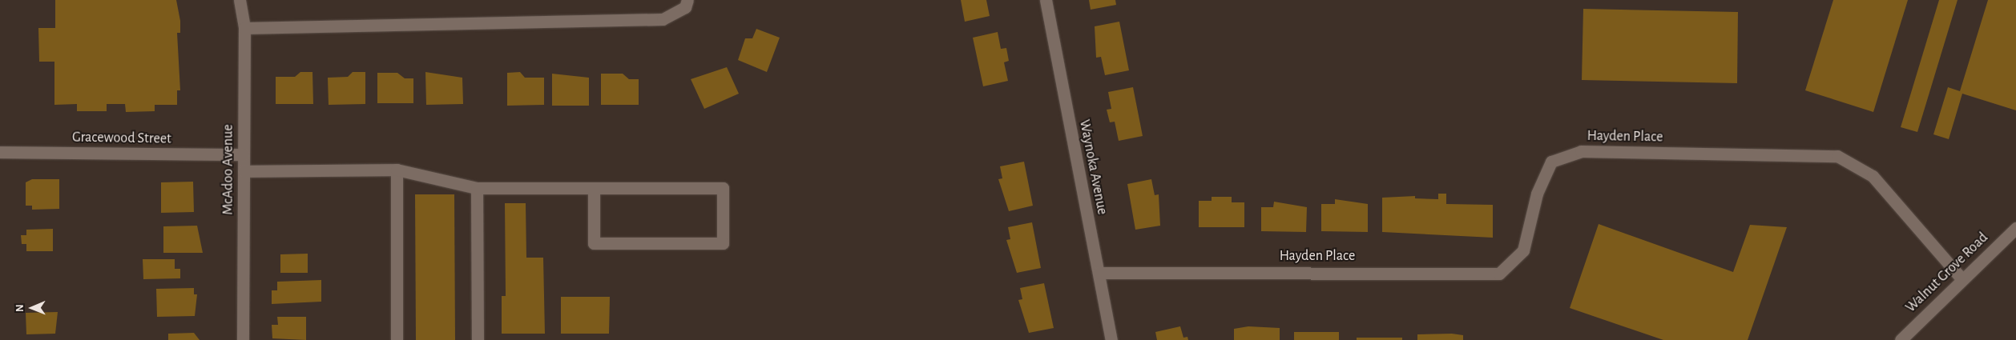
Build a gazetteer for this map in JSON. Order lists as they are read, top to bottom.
{
  "streets": {
    "street": [
      "Hayden Place",
      "Gracewood Street",
      "Waynoka Avenue",
      "McAdoo Avenue",
      "Walnut Grove Road"
    ]
  },
  "crossings": [
    ["Hayden Place", "Waynoka Avenue"],
    ["Hayden Place", "Walnut Grove Road"],
    ["Gracewood Street", "McAdoo Avenue"]
  ],
  "north": "left"
}
